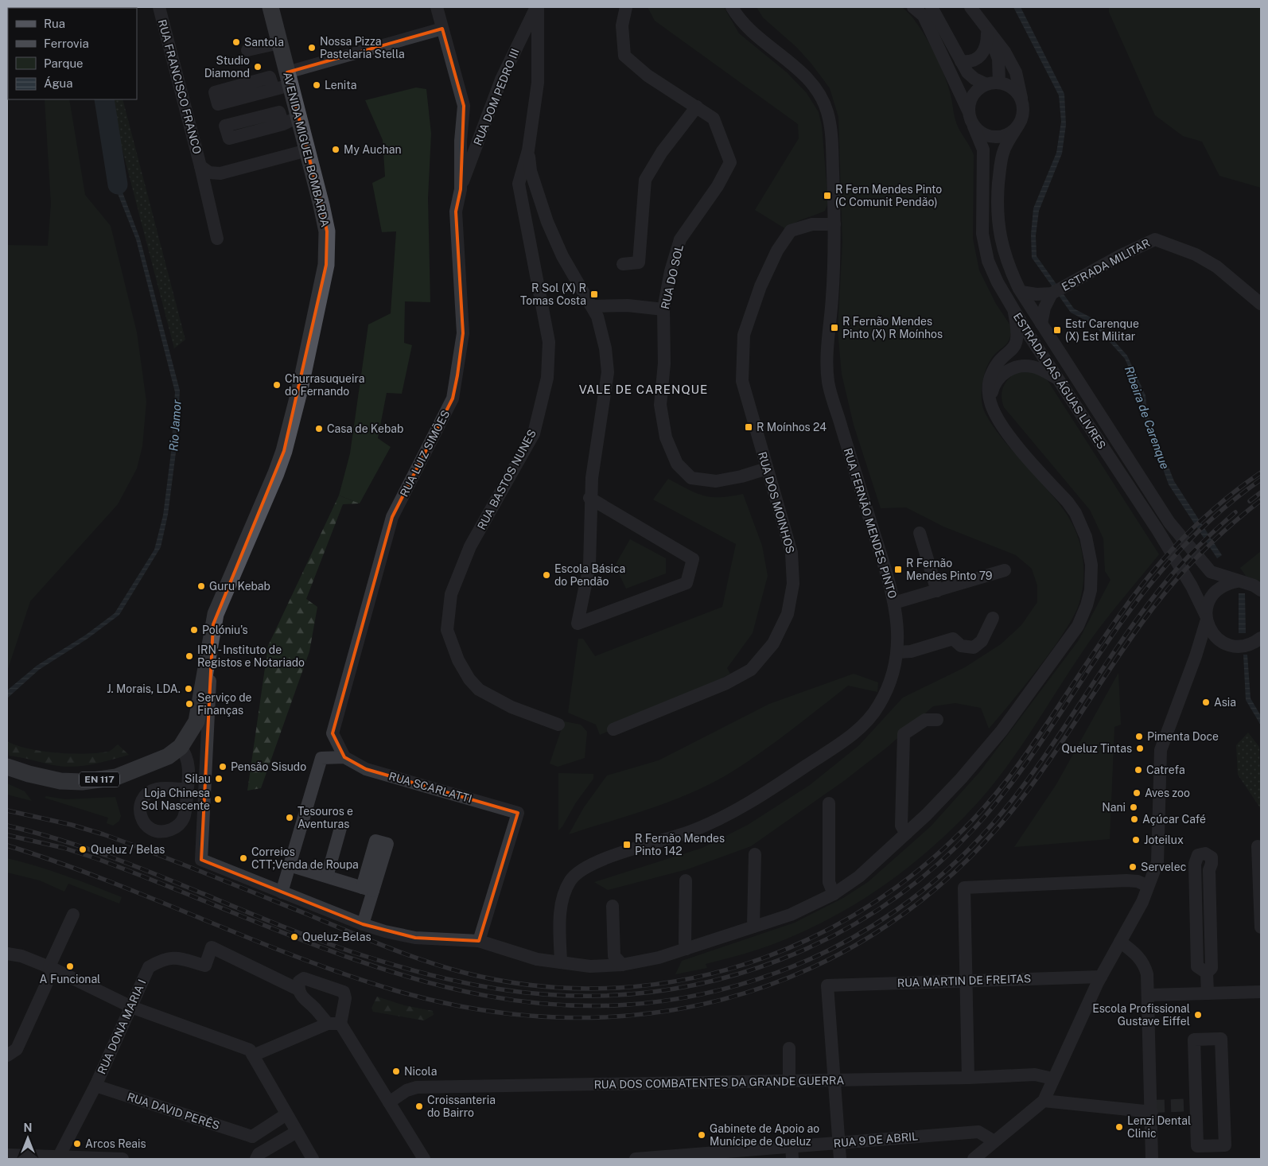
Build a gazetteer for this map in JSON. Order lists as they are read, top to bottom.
{
  "streets": {
    "main road": ["AVENIDA MIGUEL BOMBARDA", "EN 117"],
    "street": [
      "RUA FRANCISCO FRANCO",
      "RUA DOM PEDRO III",
      "ESTRADA MILITAR",
      "RUA DO SOL",
      "ESTRADA DAS ÁGUAS LIVRES",
      "RUA LUIZ SIMÕES",
      "RUA BASTOS NUNES",
      "RUA DOS MOINHOS",
      "RUA FERNÃO MENDES PINTO",
      "RUA SCARLATTI",
      "RUA MARTIN DE FREITAS",
      "RUA DONA MARIA I",
      "RUA DOS COMBATENTES DA GRANDE GUERRA",
      "RUA DAVID PERÊS",
      "RUA 9 DE ABRIL"
    ]
  },
  "crossings": [
    ["RUA FRANCISCO FRANCO", "AVENIDA MIGUEL BOMBARDA"],
    ["RUA DOM PEDRO III", "RUA LUIZ SIMÕES"],
    ["RUA DOM PEDRO III", "RUA BASTOS NUNES"],
    ["ESTRADA MILITAR", "ESTRADA DAS ÁGUAS LIVRES"],
    ["RUA DO SOL", "RUA DOS MOINHOS"],
    ["RUA LUIZ SIMÕES", "RUA SCARLATTI"],
    ["RUA DOS MOINHOS", "RUA FERNÃO MENDES PINTO"],
    ["RUA MARTIN DE FREITAS", "RUA DOS COMBATENTES DA GRANDE GUERRA"],
    ["RUA DONA MARIA I", "RUA DAVID PERÊS"]
  ],
  "districts": ["VALE DE CARENQUE"],
  "water": ["Ribeira de Carenque", "Rio Jamor"],
  "places": {
    "other": [
      "Santola",
      "Nossa Pizza Pastelaria Stella",
      "Studio Diamond",
      "Lenita",
      "My Auchan",
      "Churrasuqueira do Fernando",
      "Casa de Kebab",
      "Escola Básica do Pendão",
      "Guru Kebab",
      "Polóniu's",
      "IRN - Instituto de Registos e Notariado",
      "J. Morais, LDA.",
      "Asia",
      "Serviço de Finanças",
      "Pimenta Doce",
      "Queluz Tintas",
      "Pensão Sisudo",
      "Catrefa",
      "Silau",
      "Aves zoo",
      "Loja Chinesa Sol Nascente",
      "Nani",
      "Tesouros e Aventuras",
      "Açúcar Café",
      "Joteilux",
      "Queluz / Belas",
      "Correios CTT;Venda de Roupa",
      "Servelec",
      "Queluz-Belas",
      "A Funcional",
      "Escola Profissional Gustave Eiffel",
      "Nicola",
      "Croissanteria do Bairro",
      "Lenzi Dental Clinic",
      "Gabinete de Apoio ao Munícipe de Queluz",
      "Arcos Reais"
    ],
    "transit": [
      "R Fern Mendes Pinto (C Comunit Pendão)",
      "R Sol (X) R Tomas Costa",
      "R Fernão Mendes Pinto (X) R Moínhos",
      "Estr Carenque (X) Est Militar",
      "R Moínhos 24",
      "R Fernão Mendes Pinto 79",
      "R Fernão Mendes Pinto 142"
    ]
  },
  "legend": [
    "Rua",
    "Ferrovia",
    "Parque",
    "Água"
  ],
  "north": "top"
}
